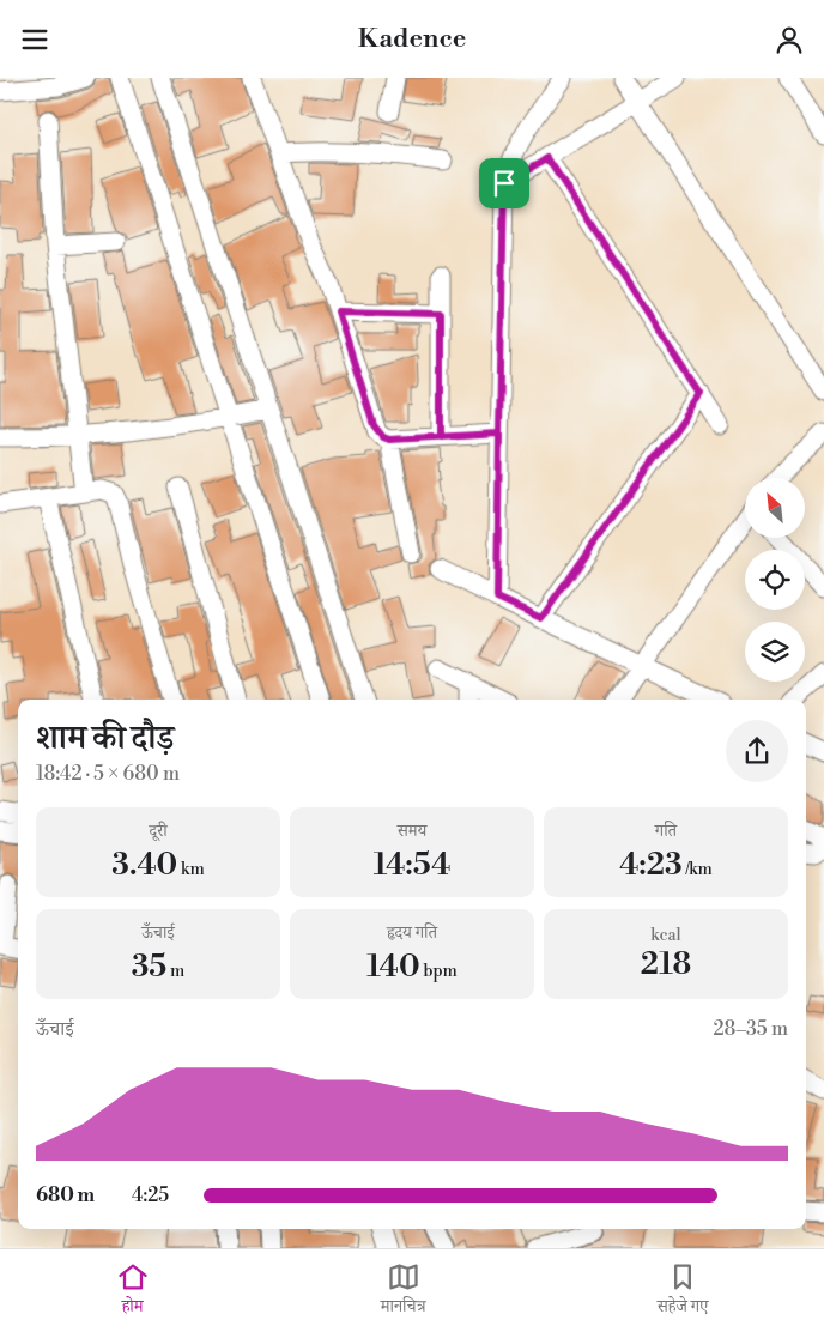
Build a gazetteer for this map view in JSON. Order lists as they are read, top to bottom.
{
  "north": "top left",
  "page": {
    "header": "Kadence",
    "heading": ["शाम की दौड़", "18:42 · 5 × 680 m"],
    "stats": [
      ["दूरी", "3.40 km"],
      ["समय", "14:54"],
      ["गति", "4:23 /km"],
      ["ऊँचाई", "35 m"],
      ["हृदय गति", "140 bpm"],
      ["kcal", "218"]
    ],
    "chart": ["ऊँचाई", "28–35 m"],
    "list": [
      {
        "name": "680 m",
        "note": "4:25"
      }
    ],
    "tabs": ["होम", "मानचित्र", "सहेजे गए"]
  }
}
